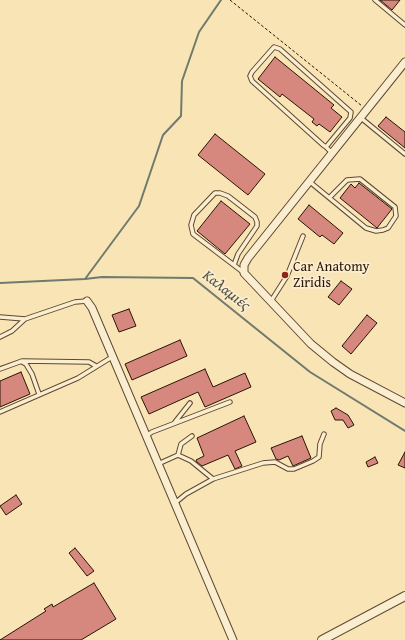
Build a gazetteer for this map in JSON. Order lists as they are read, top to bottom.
{
  "water": ["Καλαμιές"],
  "places": ["Car Anatomy Ziridis"]
}
